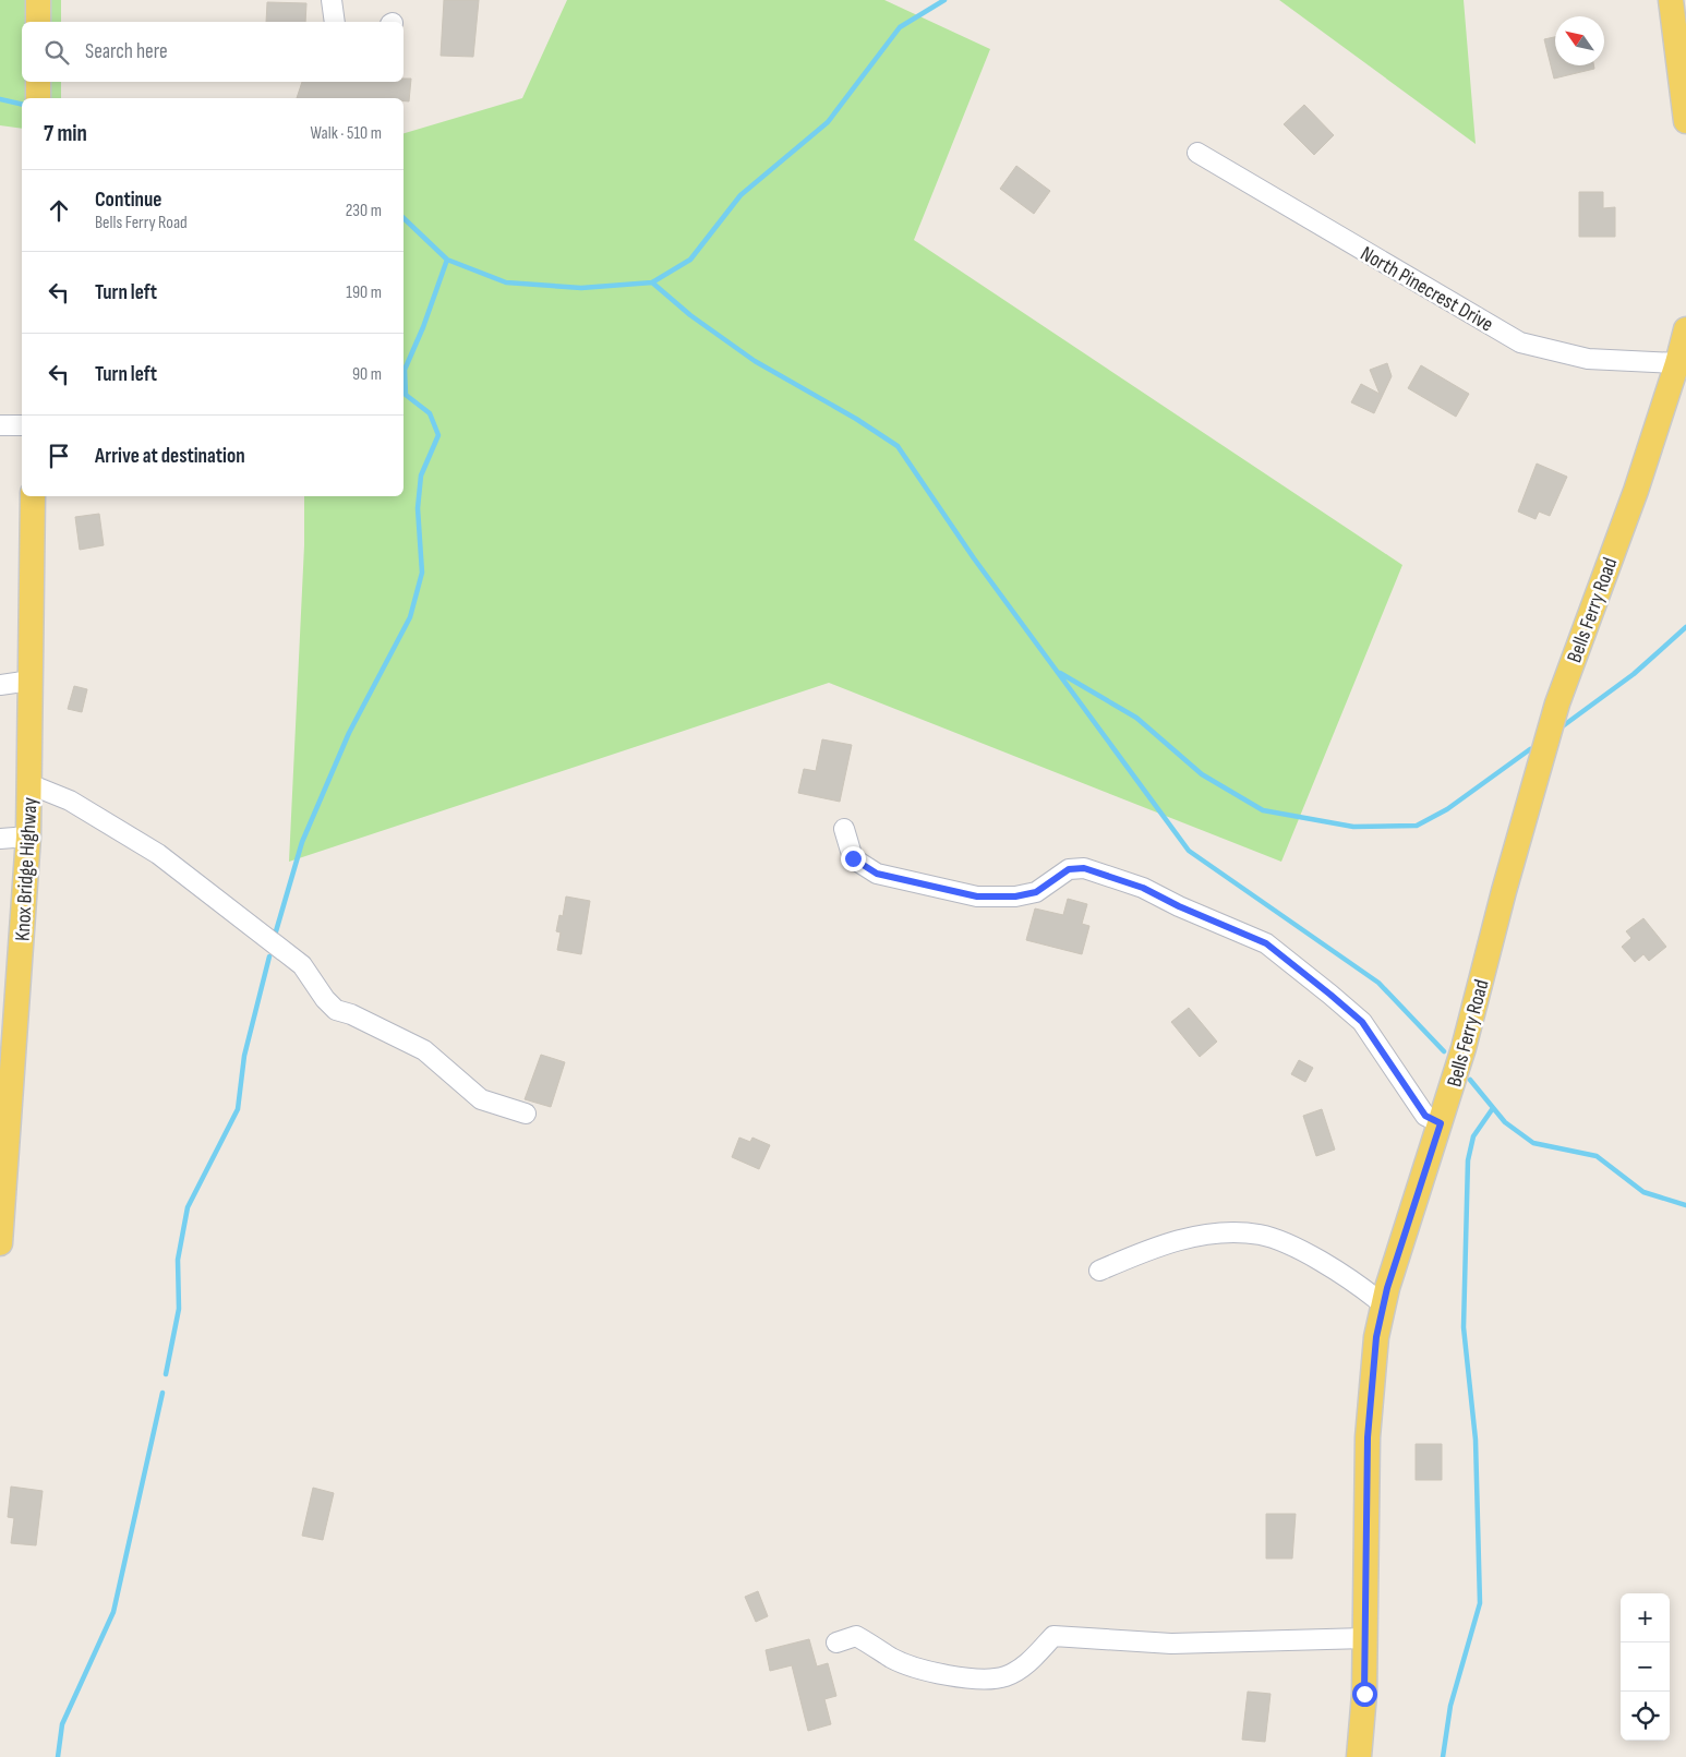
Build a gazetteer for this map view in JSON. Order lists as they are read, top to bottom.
{
  "streets": {
    "main road": ["Bells Ferry Road", "Knox Bridge Highway"],
    "street": ["North Pinecrest Drive"]
  },
  "crossings": [
    ["North Pinecrest Drive", "Bells Ferry Road"]
  ],
  "north": "top left",
  "page": {
    "search": "Search here",
    "heading": ["7 min", "Walk · 510 m"],
    "list": [
      ["Continue", "Bells Ferry Road", "230 m"],
      ["Turn left", "190 m"],
      ["Turn left", "90 m"],
      "Arrive at destination"
    ],
    "map_buttons": ["+", "−"]
  }
}
